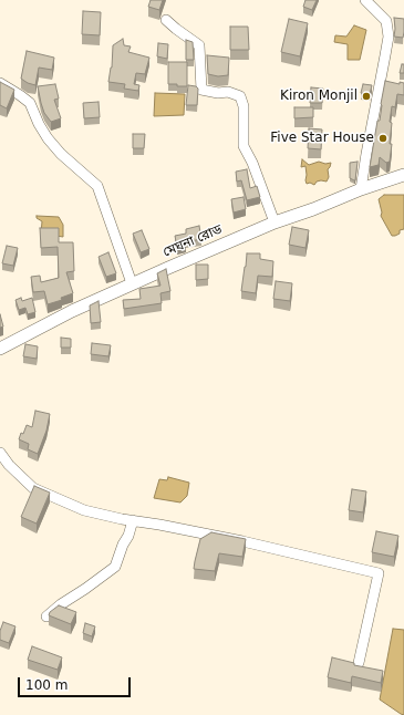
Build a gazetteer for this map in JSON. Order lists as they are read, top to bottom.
{
  "streets": {
    "main road": ["মেঘনা রোড"]
  },
  "places": ["Kiron Monjil", "Five Star House"],
  "scale_bar": "100 m"
}
